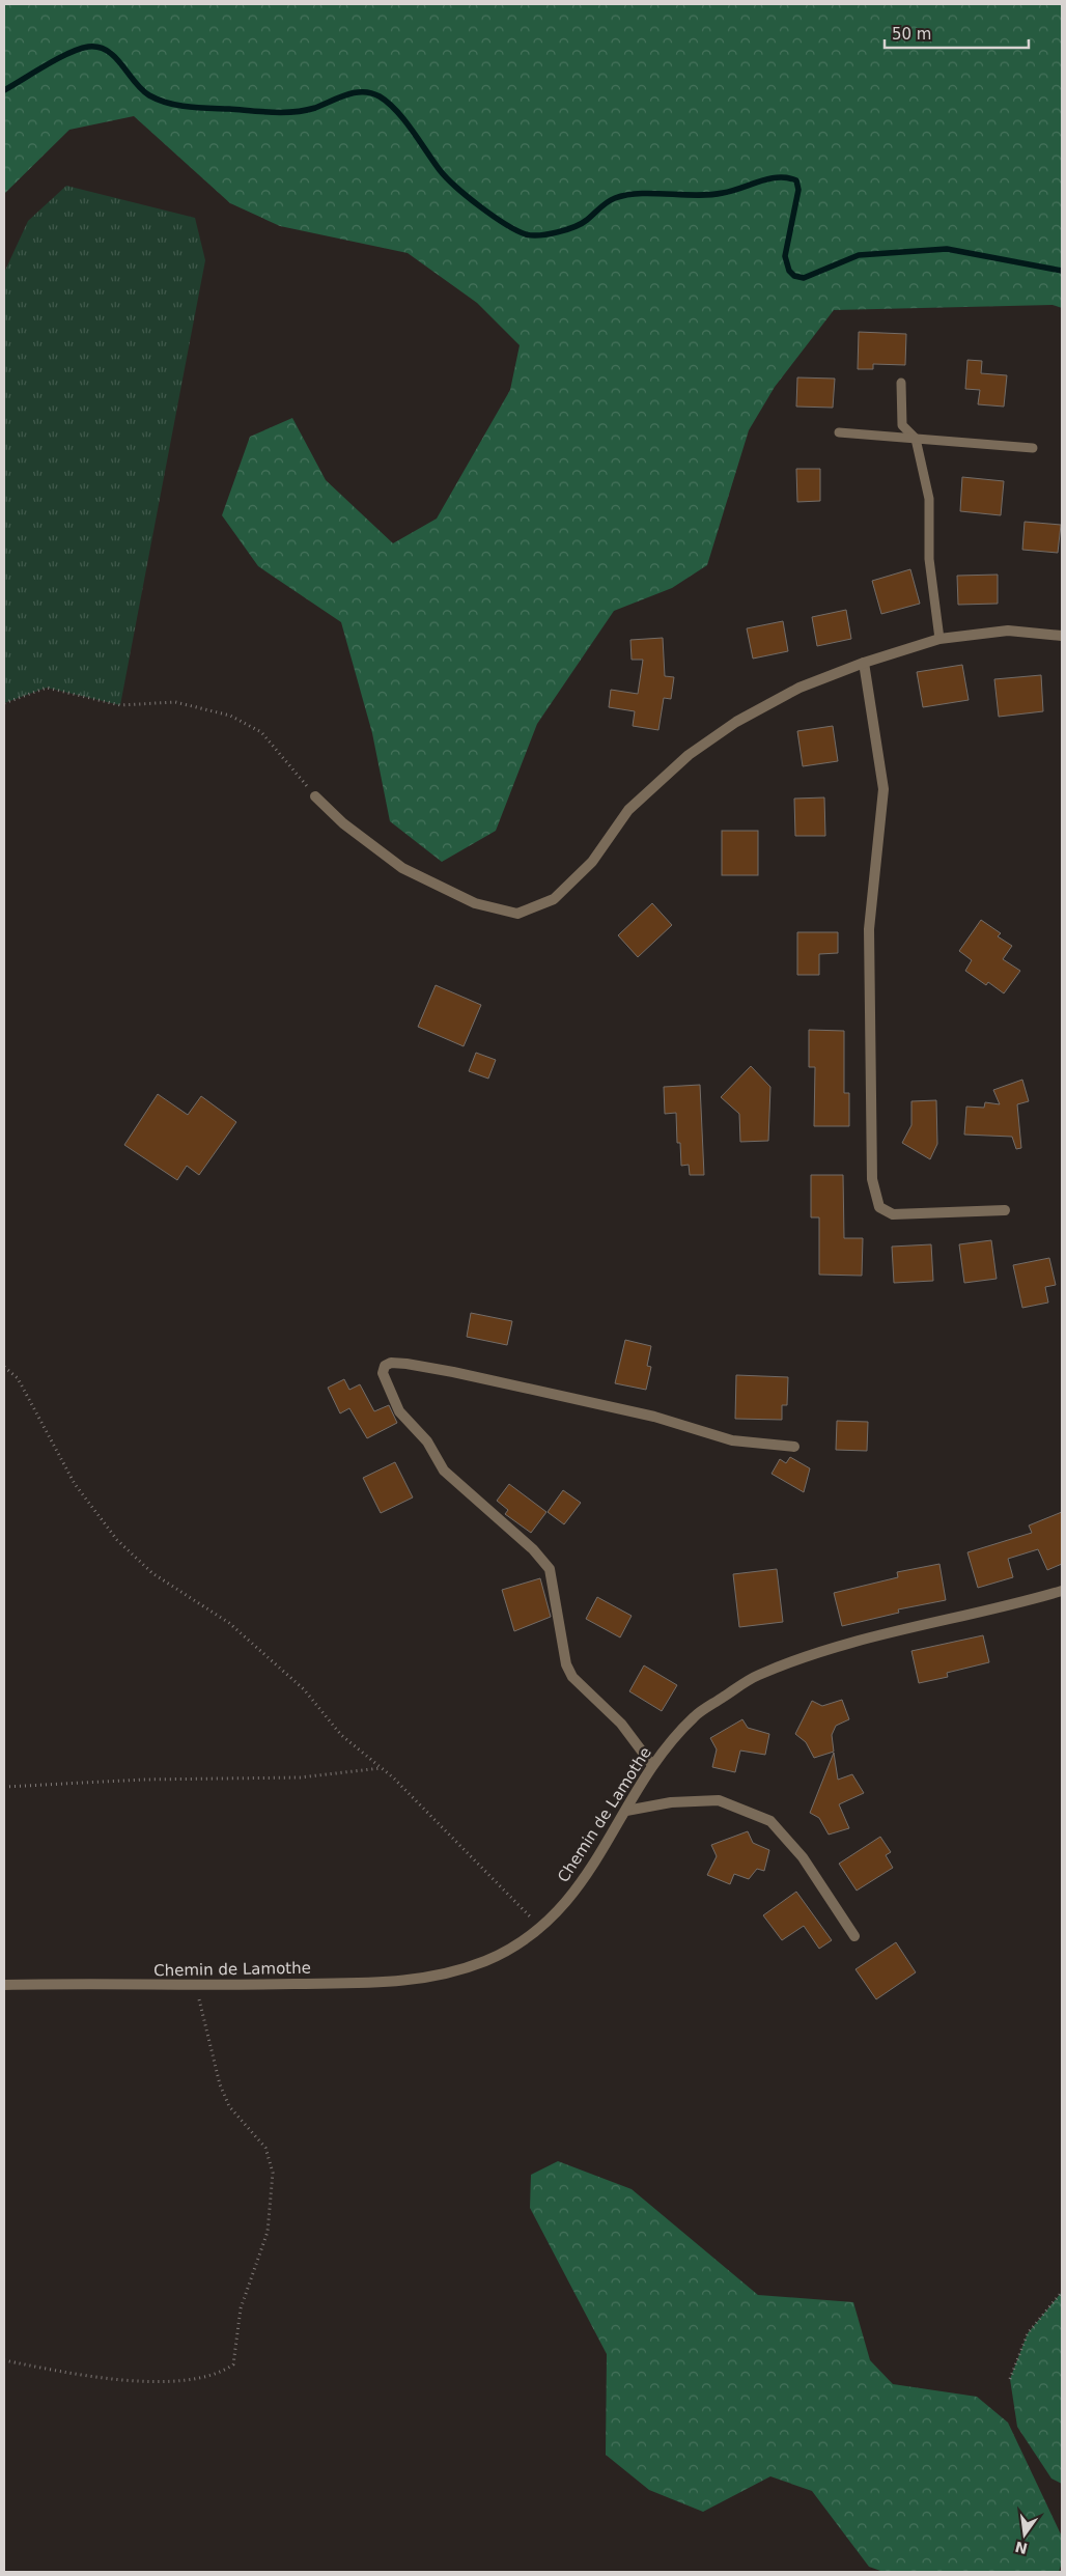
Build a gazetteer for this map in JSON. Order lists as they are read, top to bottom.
{
  "streets": {
    "street": ["Chemin de Lamothe"]
  },
  "scale_bar": "50 m",
  "north": "bottom"
}
